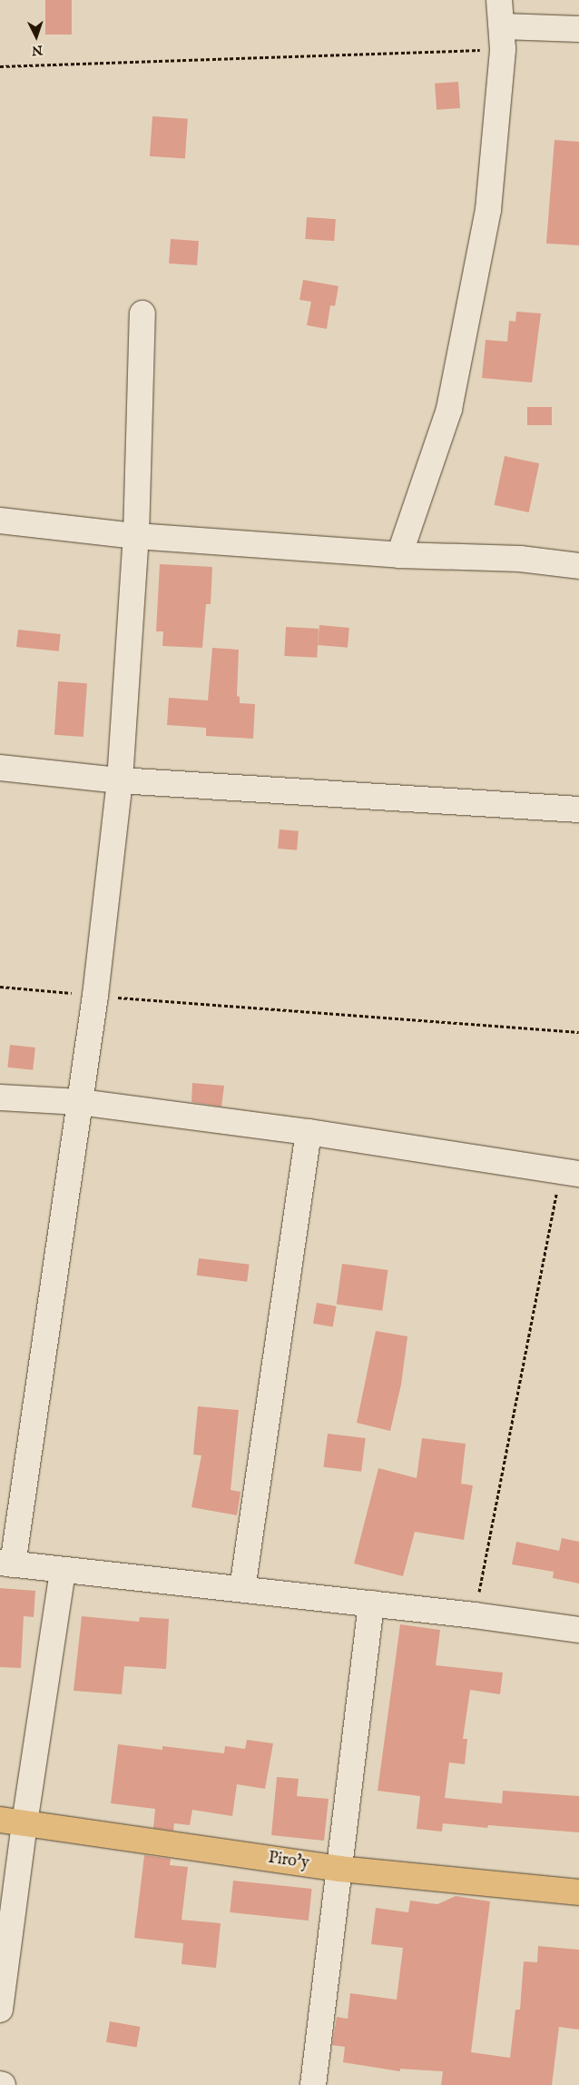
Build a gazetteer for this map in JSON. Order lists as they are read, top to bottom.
{
  "streets": {
    "main road": ["Piro'y"]
  },
  "north": "bottom"
}
